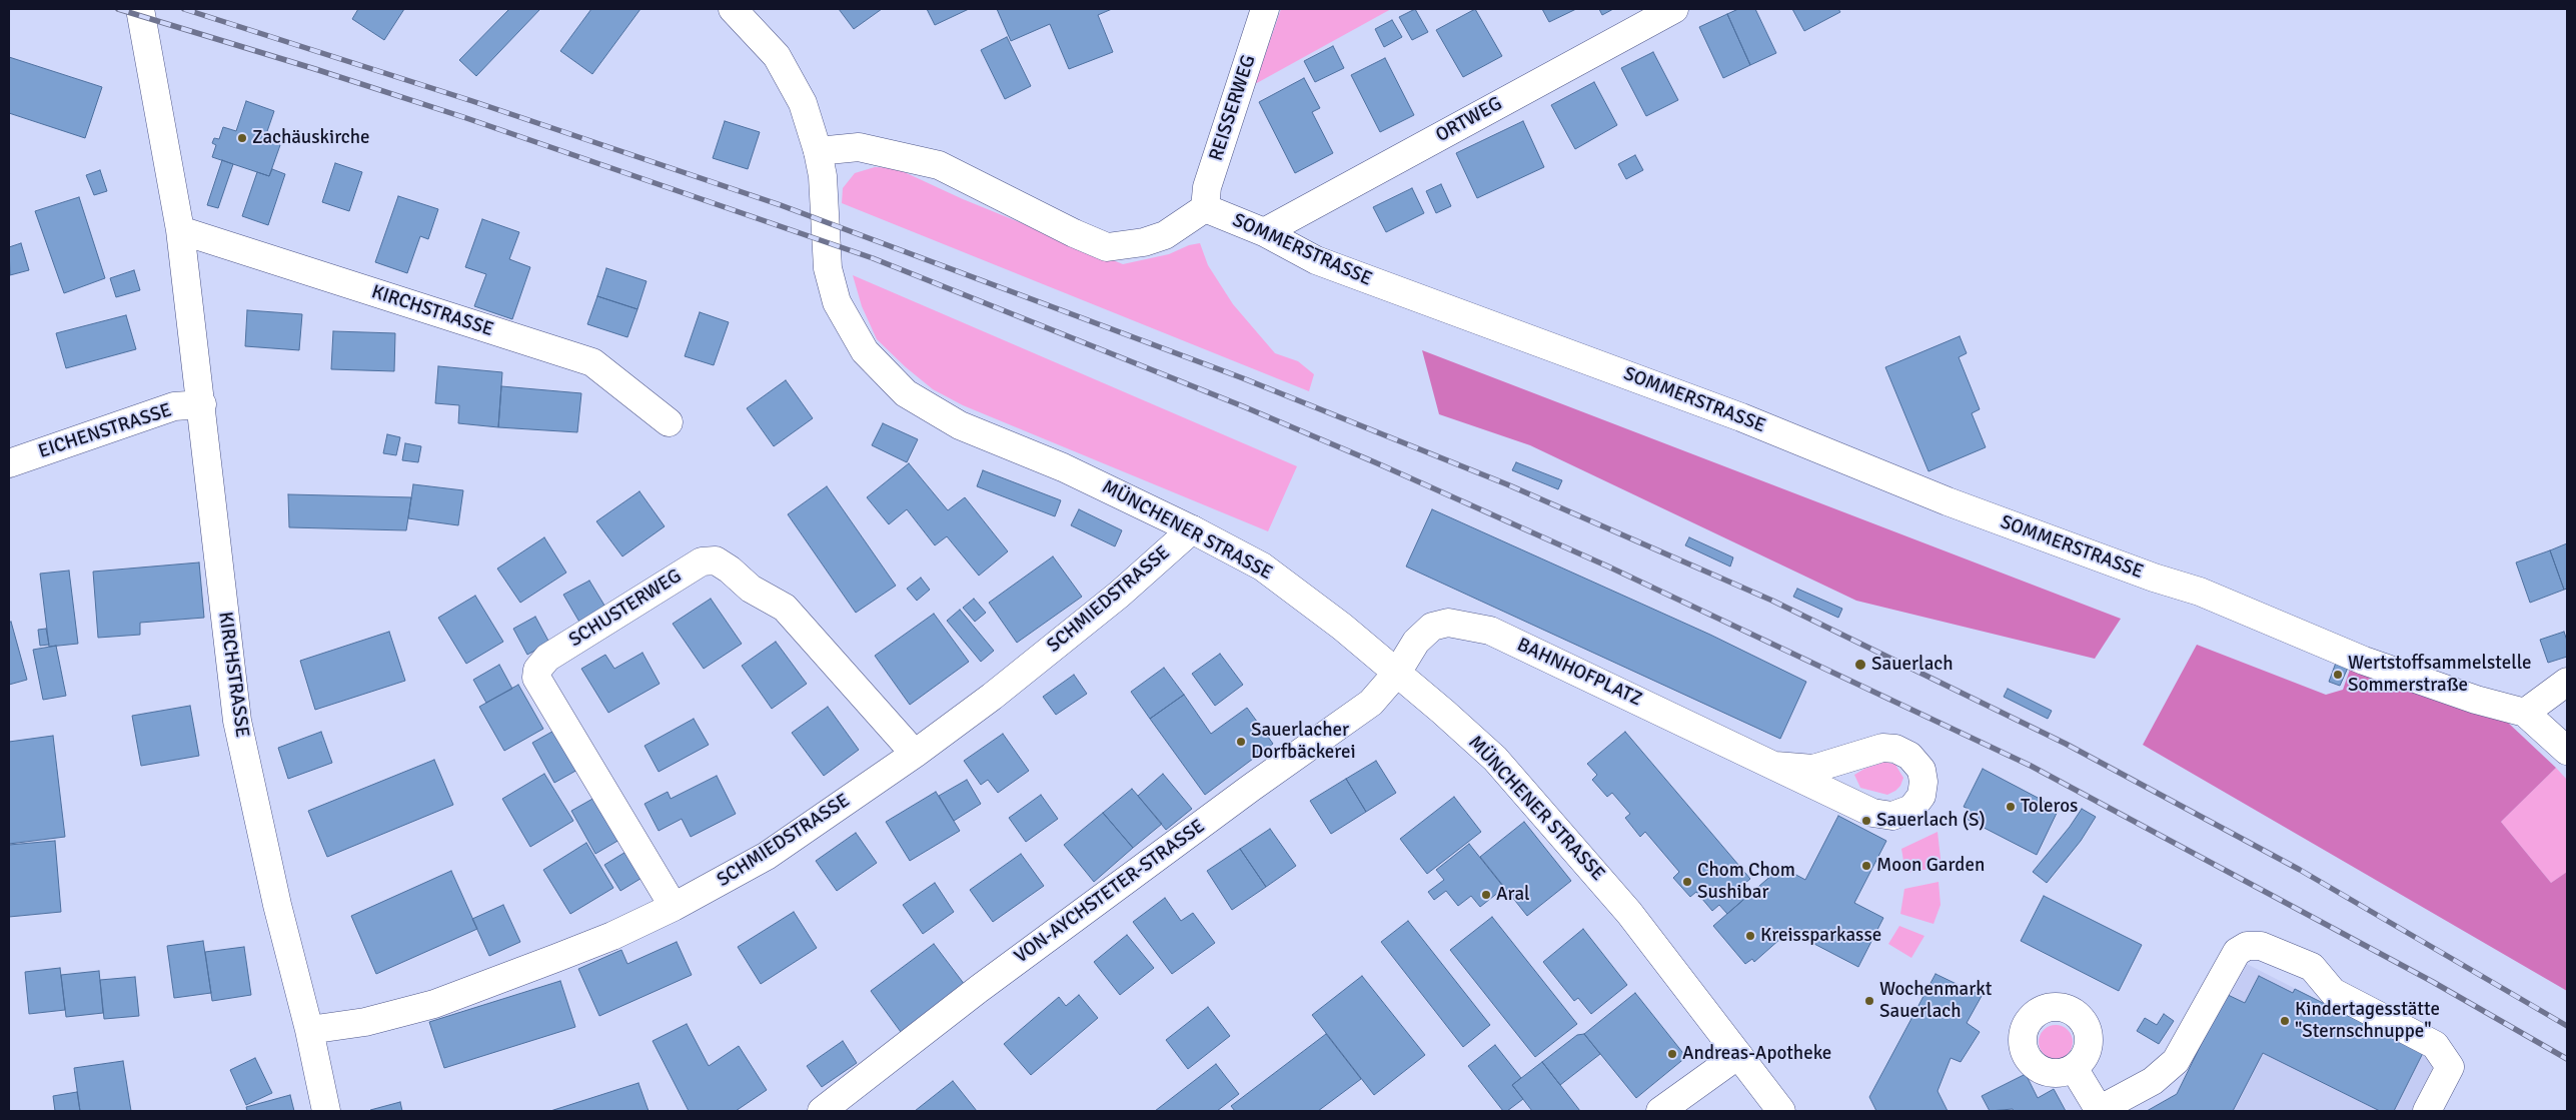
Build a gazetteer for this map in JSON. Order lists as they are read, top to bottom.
{
  "streets": {
    "street": [
      "REISSERWEG",
      "ORTWEG",
      "SOMMERSTRASSE",
      "KIRCHSTRASSE",
      "EICHENSTRASSE",
      "MÜNCHENER STRASSE",
      "SCHMIEDSTRASSE",
      "SCHUSTERWEG",
      "BAHNHOFPLATZ",
      "VON-AYCHSTETER-STRASSE"
    ]
  },
  "crossings": [
    ["REISSERWEG", "SOMMERSTRASSE"],
    ["ORTWEG", "SOMMERSTRASSE"],
    ["KIRCHSTRASSE", "EICHENSTRASSE"],
    ["KIRCHSTRASSE", "SCHMIEDSTRASSE"],
    ["MÜNCHENER STRASSE", "SCHMIEDSTRASSE"],
    ["MÜNCHENER STRASSE", "BAHNHOFPLATZ"],
    ["MÜNCHENER STRASSE", "VON-AYCHSTETER-STRASSE"],
    ["SCHMIEDSTRASSE", "SCHUSTERWEG"],
    ["BAHNHOFPLATZ", "VON-AYCHSTETER-STRASSE"]
  ],
  "places": [
    "Zachäuskirche",
    "Sauerlach",
    "Wertstoffsammelstelle Sommerstraße",
    "Sauerlacher Dorfbäckerei",
    "Toleros",
    "Sauerlach (S)",
    "Moon Garden",
    "Chom Chom Sushibar",
    "Aral",
    "Kreissparkasse",
    "Wochenmarkt Sauerlach",
    "Kindertagesstätte \"Sternschnuppe\"",
    "Andreas-Apotheke"
  ]
}
